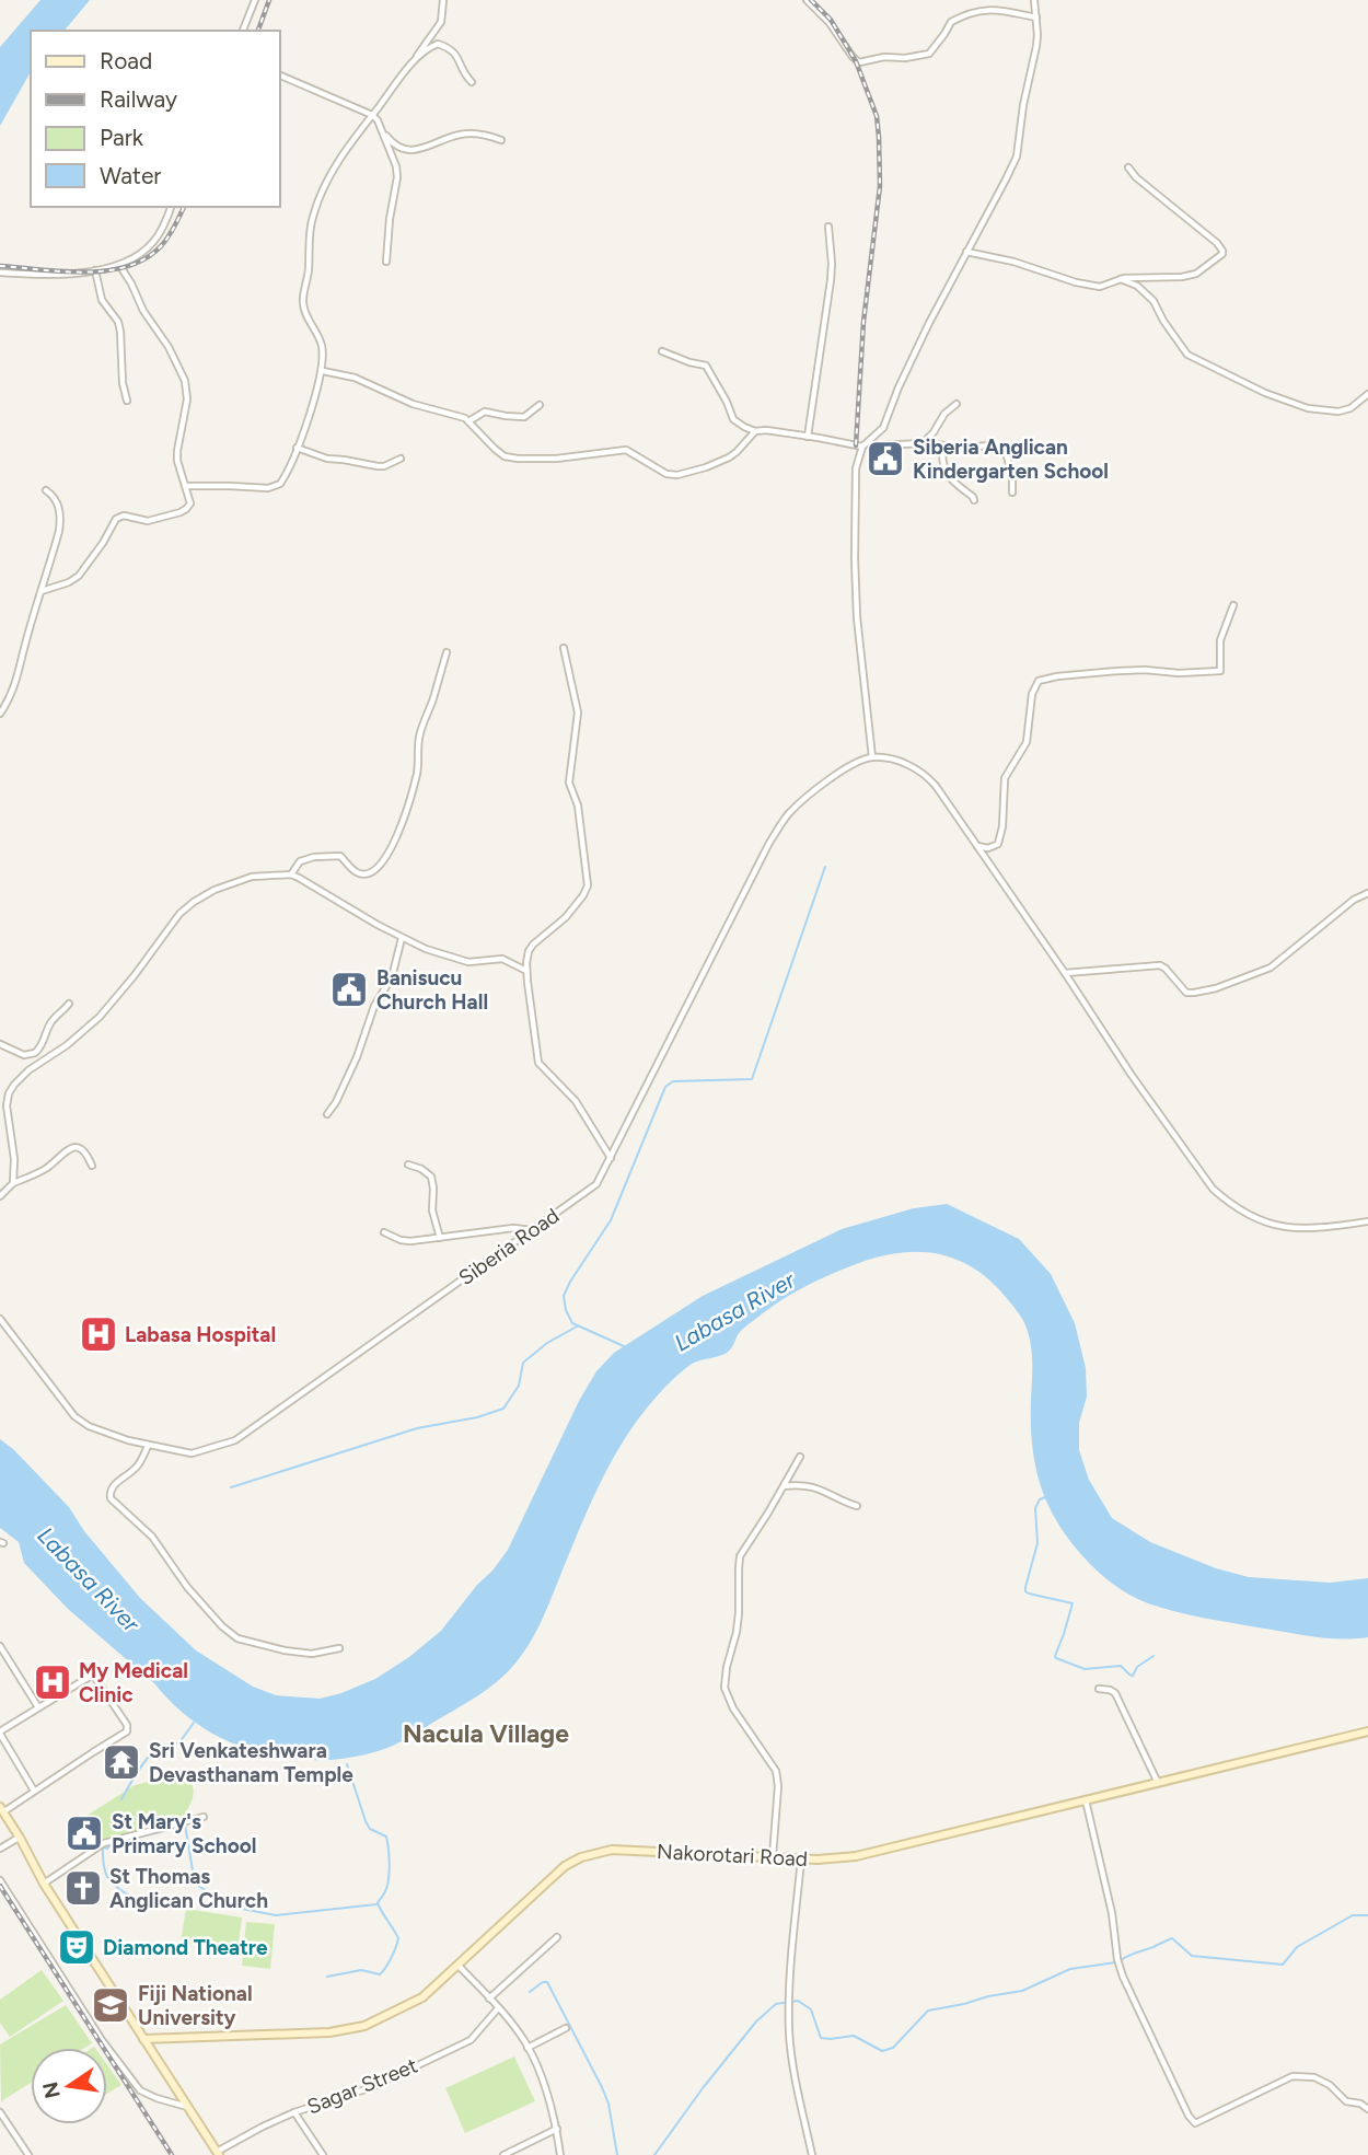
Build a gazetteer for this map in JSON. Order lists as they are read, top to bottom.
{
  "streets": {
    "street": ["Siberia Road", "Nakorotari Road", "Sagar Street"]
  },
  "districts": ["Nacula Village"],
  "water": ["Labasa River"],
  "places": {
    "public building": ["Siberia Anglican Kindergarten School", "Banisucu Church Hall", "St Mary's Primary School"],
    "hospital": ["Labasa Hospital", "My Medical Clinic"],
    "temple": ["Sri Venkateshwara Devasthanam Temple"],
    "church": ["St Thomas Anglican Church"],
    "theatre": ["Diamond Theatre"],
    "school or university": ["Fiji National University"]
  },
  "legend": [
    "Road",
    "Railway",
    "Park",
    "Water"
  ],
  "north": "left"
}
